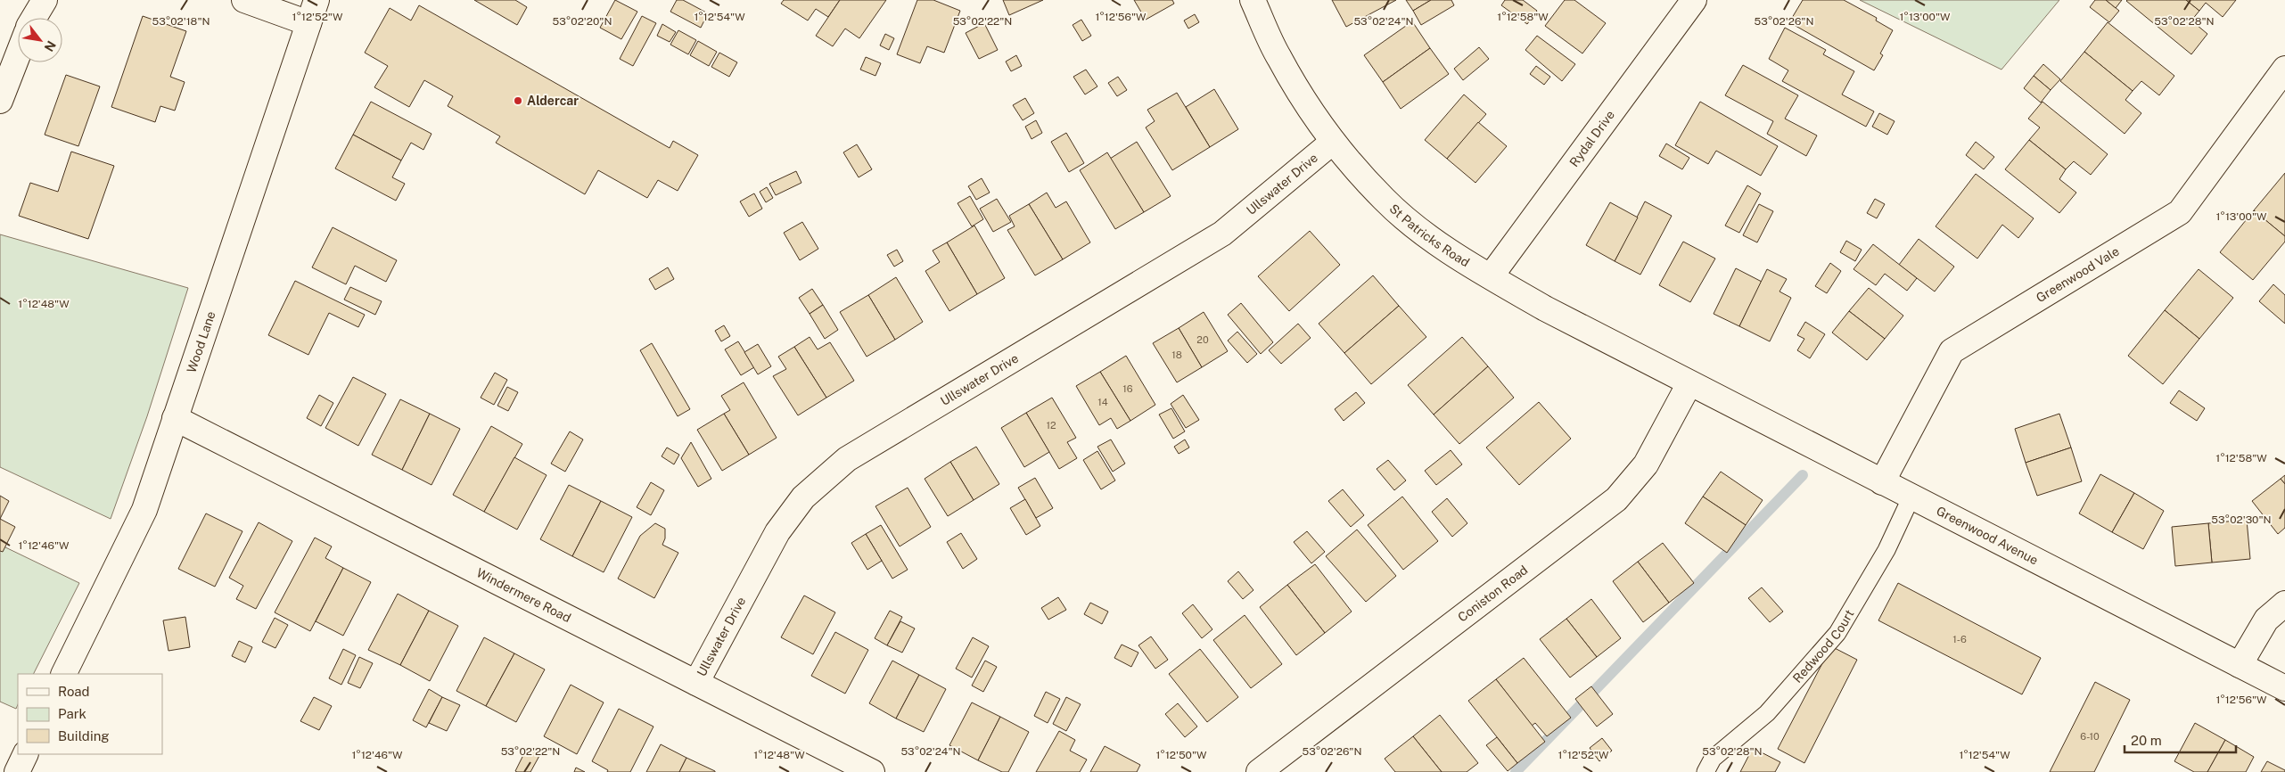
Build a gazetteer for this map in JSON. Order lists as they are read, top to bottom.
{
  "streets": {
    "street": [
      "Rydal Drive",
      "Ullswater Drive",
      "St Patricks Road",
      "Greenwood Vale",
      "Wood Lane",
      "Greenwood Avenue",
      "Coniston Road",
      "Windermere Road"
    ],
    "lane": ["Redwood Court"]
  },
  "crossings": [
    ["Rydal Drive", "St Patricks Road"],
    ["Ullswater Drive", "St Patricks Road"],
    ["Ullswater Drive", "Windermere Road"],
    ["St Patricks Road", "Greenwood Avenue"],
    ["St Patricks Road", "Coniston Road"],
    ["Greenwood Vale", "Greenwood Avenue"],
    ["Wood Lane", "Windermere Road"],
    ["Greenwood Avenue", "Coniston Road"],
    ["Greenwood Avenue", "Redwood Court"]
  ],
  "places": ["Aldercar"],
  "house_numbers": [
    "20",
    "18",
    "16",
    "14",
    "12",
    "1-6",
    "6-10"
  ],
  "legend": ["Road", "Park", "Building"],
  "scale_bar": "20 m",
  "north": "bottom right",
  "coordinates": [
    "1°12'52\"W",
    "1°12'54\"W",
    "1°12'56\"W",
    "1°12'58\"W",
    "1°13'00\"W",
    "53°02'18\"N",
    "53°02'20\"N",
    "53°02'22\"N",
    "53°02'24\"N",
    "53°02'26\"N",
    "53°02'28\"N",
    "1°12'48\"W",
    "53°02'30\"N",
    "1°12'46\"W",
    "1°12'50\"W"
  ]
}
